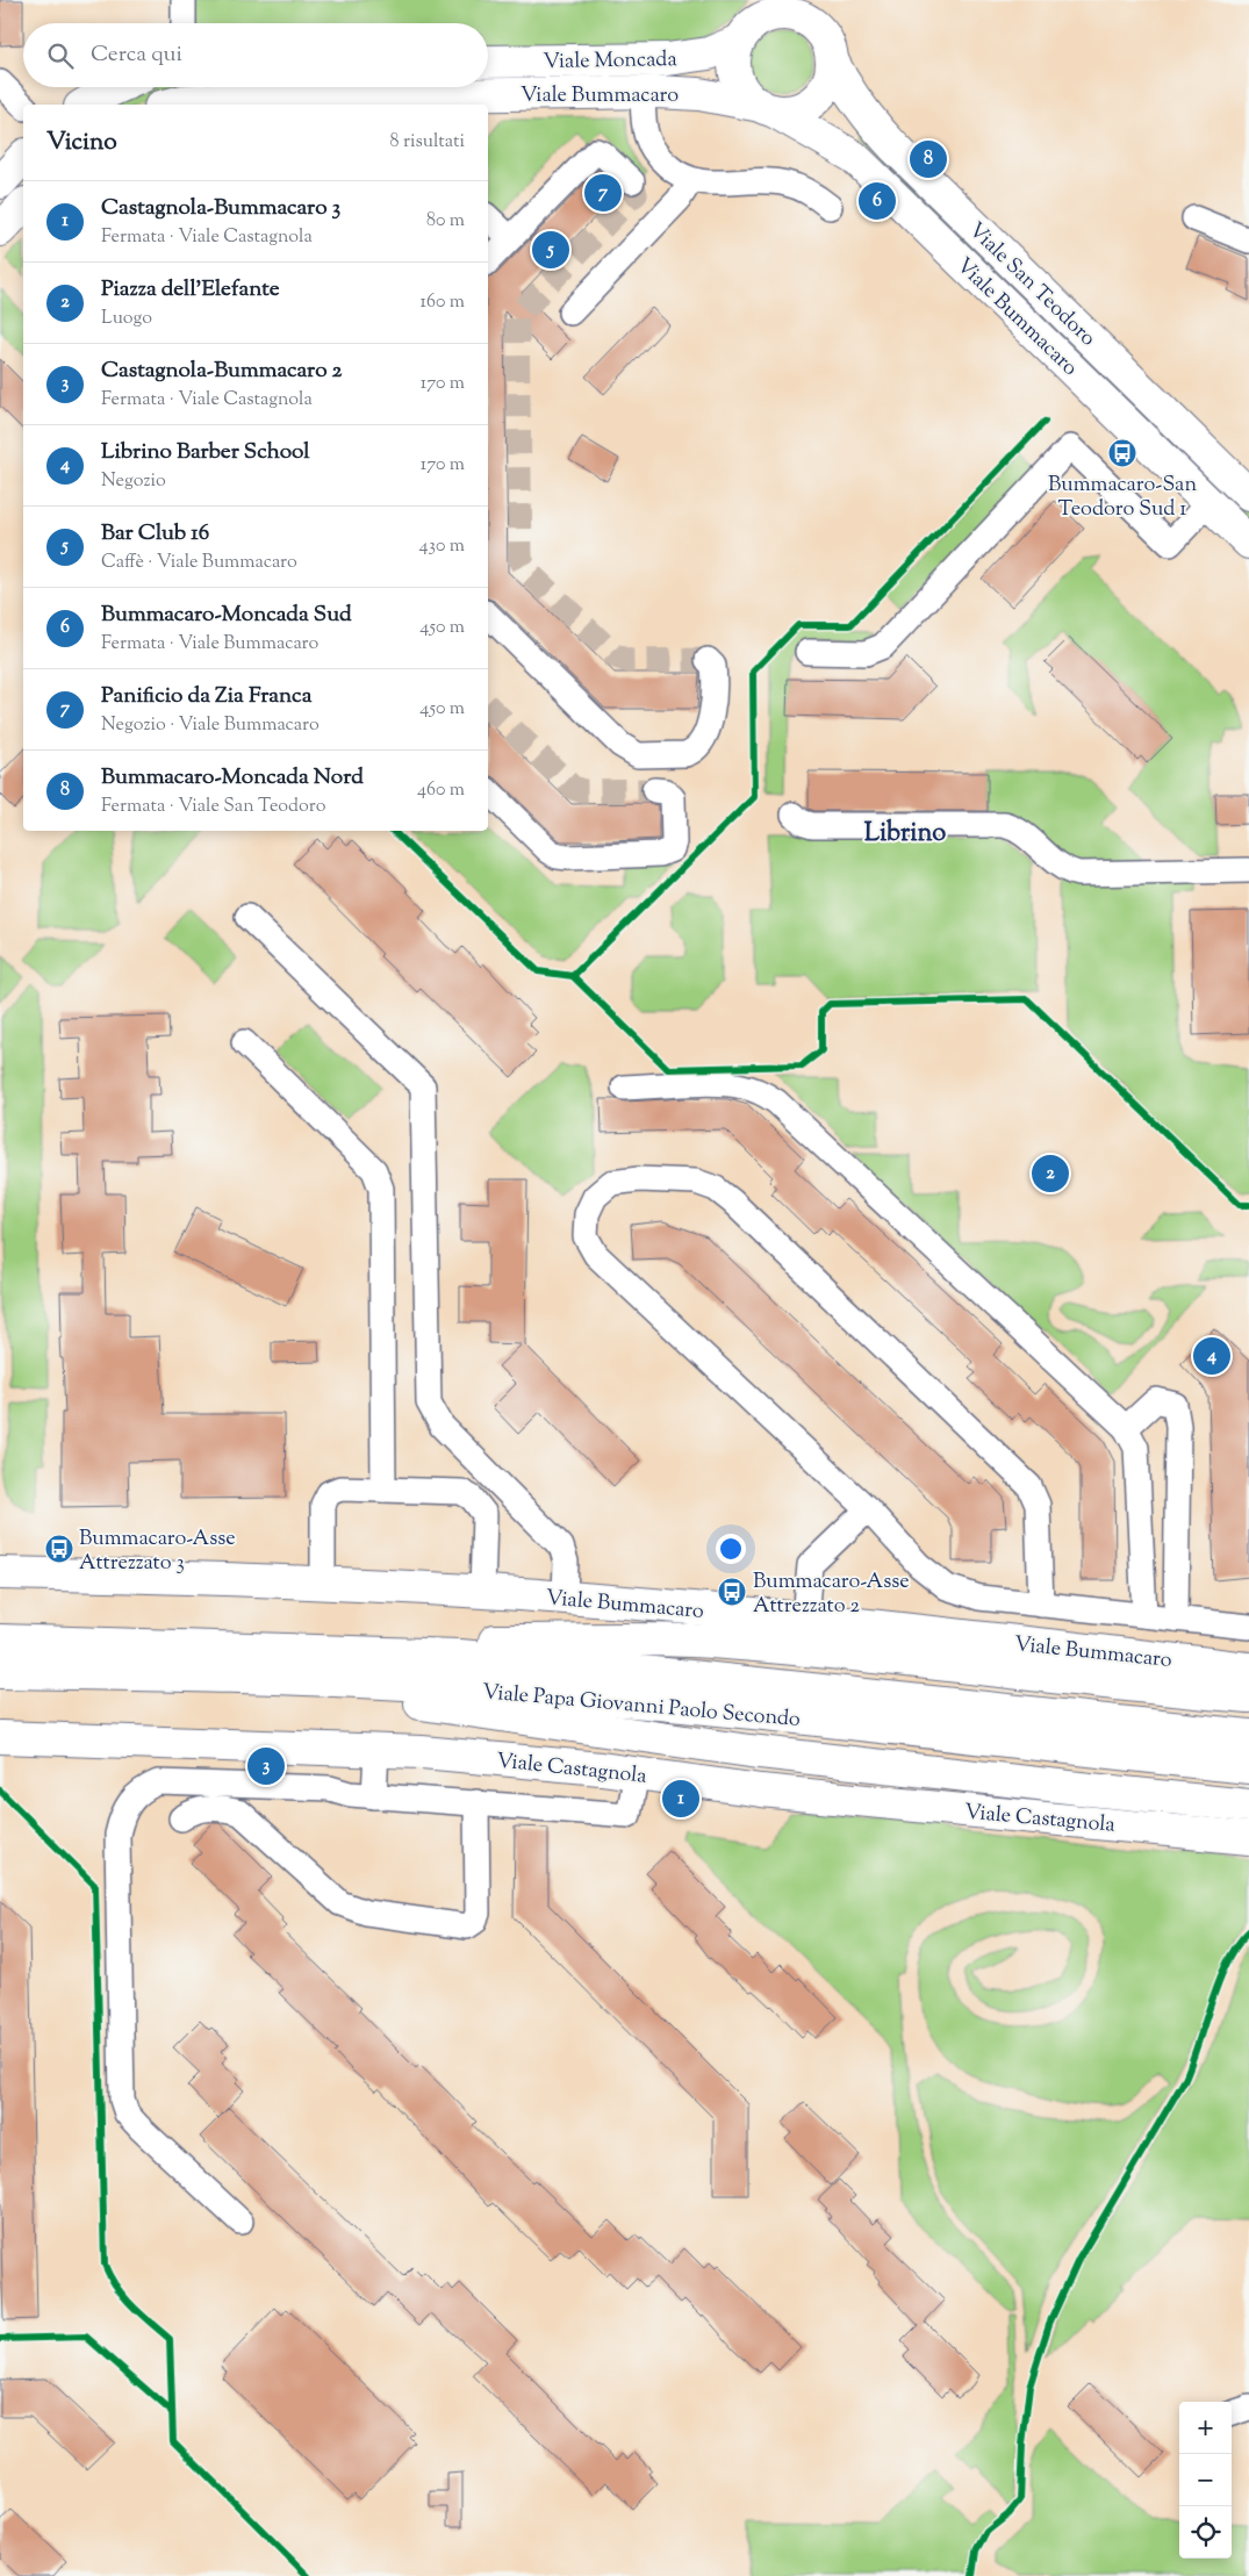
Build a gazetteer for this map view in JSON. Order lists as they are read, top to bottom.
{
  "streets": {
    "main road": [
      "Viale Moncada",
      "Viale Bummacaro",
      "Viale San Teodoro",
      "Viale Papa Giovanni Paolo Secondo",
      "Viale Castagnola"
    ]
  },
  "crossings": [
    ["Viale Moncada", "Viale Bummacaro"],
    ["Viale Moncada", "Viale San Teodoro"],
    ["Viale Bummacaro", "Viale San Teodoro"]
  ],
  "districts": ["Librino"],
  "places": {
    "bus stop": ["Bummacaro-San Teodoro Sud 1", "Bummacaro-Asse Attrezzato 3", "Bummacaro-Asse Attrezzato 2"]
  },
  "page": {
    "search": "Cerca qui",
    "heading": ["Vicino", "8 risultati"],
    "pins": [
      "8",
      "7",
      "6",
      "5",
      "2",
      "4",
      "3",
      "1"
    ],
    "list": [
      {
        "mark": "1",
        "name": "Castagnola-Bummacaro 3",
        "note": "Fermata · Viale Castagnola",
        "value": "80 m"
      },
      {
        "mark": "2",
        "name": "Piazza dell'Elefante",
        "note": "Luogo",
        "value": "160 m"
      },
      {
        "mark": "3",
        "name": "Castagnola-Bummacaro 2",
        "note": "Fermata · Viale Castagnola",
        "value": "170 m"
      },
      {
        "mark": "4",
        "name": "Librino Barber School",
        "note": "Negozio",
        "value": "170 m"
      },
      {
        "mark": "5",
        "name": "Bar Club 16",
        "note": "Caffè · Viale Bummacaro",
        "value": "430 m"
      },
      {
        "mark": "6",
        "name": "Bummacaro-Moncada Sud",
        "note": "Fermata · Viale Bummacaro",
        "value": "450 m"
      },
      {
        "mark": "7",
        "name": "Panificio da Zia Franca",
        "note": "Negozio · Viale Bummacaro",
        "value": "450 m"
      },
      {
        "mark": "8",
        "name": "Bummacaro-Moncada Nord",
        "note": "Fermata · Viale San Teodoro",
        "value": "460 m"
      }
    ],
    "map_buttons": ["+", "−"]
  }
}
